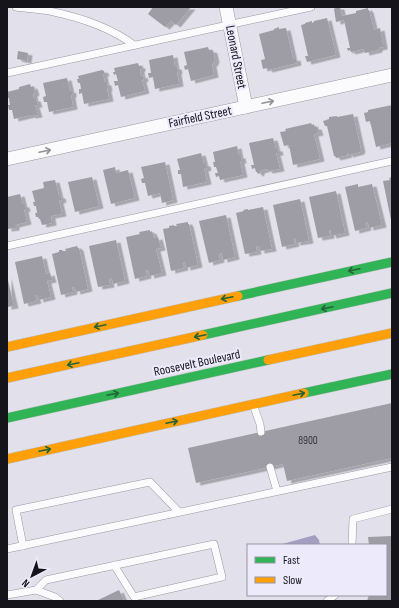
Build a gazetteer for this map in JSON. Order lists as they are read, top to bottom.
{
  "streets": {
    "highway": ["Roosevelt Boulevard"],
    "street": ["Leonard Street", "Fairfield Street"]
  },
  "crossings": [
    ["Leonard Street", "Fairfield Street"]
  ],
  "one_way": ["Fairfield Street"],
  "house_numbers": ["8900"],
  "legend": ["Fast", "Slow"],
  "north": "bottom left"
}
